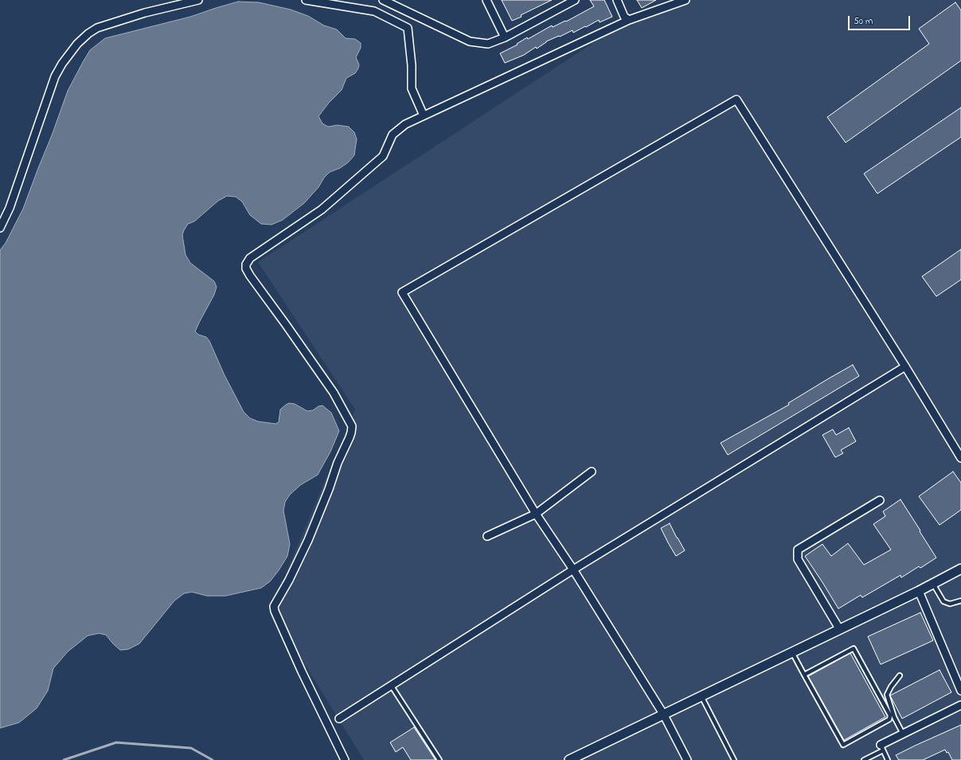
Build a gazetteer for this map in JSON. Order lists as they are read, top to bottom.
{
  "scale_bar": "50 m"
}
